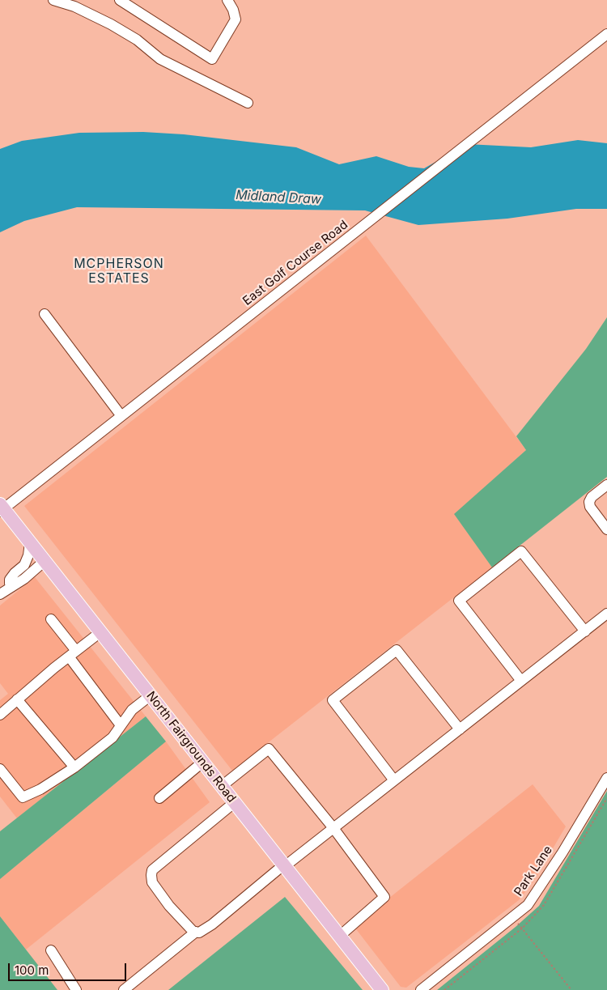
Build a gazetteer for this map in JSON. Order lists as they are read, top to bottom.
{
  "streets": {
    "main road": ["North Fairgrounds Road"],
    "street": ["East Golf Course Road", "Park Lane"]
  },
  "crossings": [
    ["East Golf Course Road", "North Fairgrounds Road"]
  ],
  "districts": ["MCPHERSON ESTATES"],
  "water": ["Midland Draw"],
  "scale_bar": "100 m"
}
